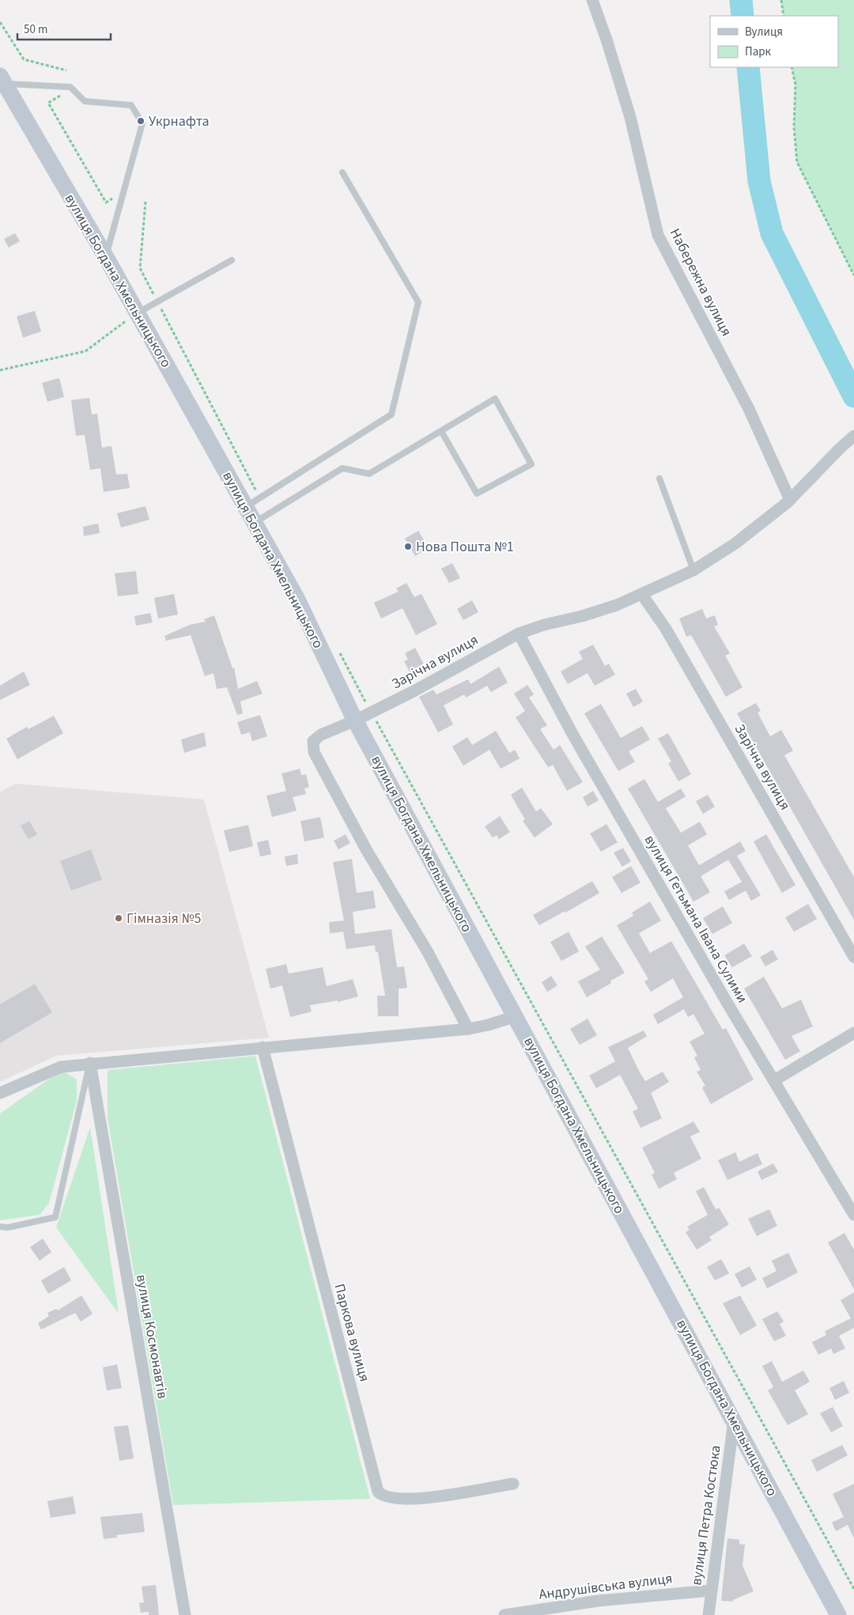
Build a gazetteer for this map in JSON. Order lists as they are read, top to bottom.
{
  "streets": {
    "main road": ["вулиця Богдана Хмельницького"],
    "street": [
      "Набережна вулиця",
      "Зарічна вулиця",
      "вулиця Гетьмана Івана Сулими",
      "Паркова вулиця",
      "вулиця Космонавтів",
      "вулиця Петра Костюка",
      "Андрушівська вулиця"
    ]
  },
  "crossings": [
    ["вулиця Богдана Хмельницького", "Зарічна вулиця"],
    ["вулиця Богдана Хмельницького", "вулиця Петра Костюка"],
    ["Набережна вулиця", "Зарічна вулиця"],
    ["Зарічна вулиця", "вулиця Гетьмана Івана Сулими"],
    ["вулиця Петра Костюка", "Андрушівська вулиця"]
  ],
  "places": ["Укрнафта", "Нова Пошта №1", "Гімназія №5"],
  "legend": ["Вулиця", "Парк"],
  "scale_bar": "50 m"
}
